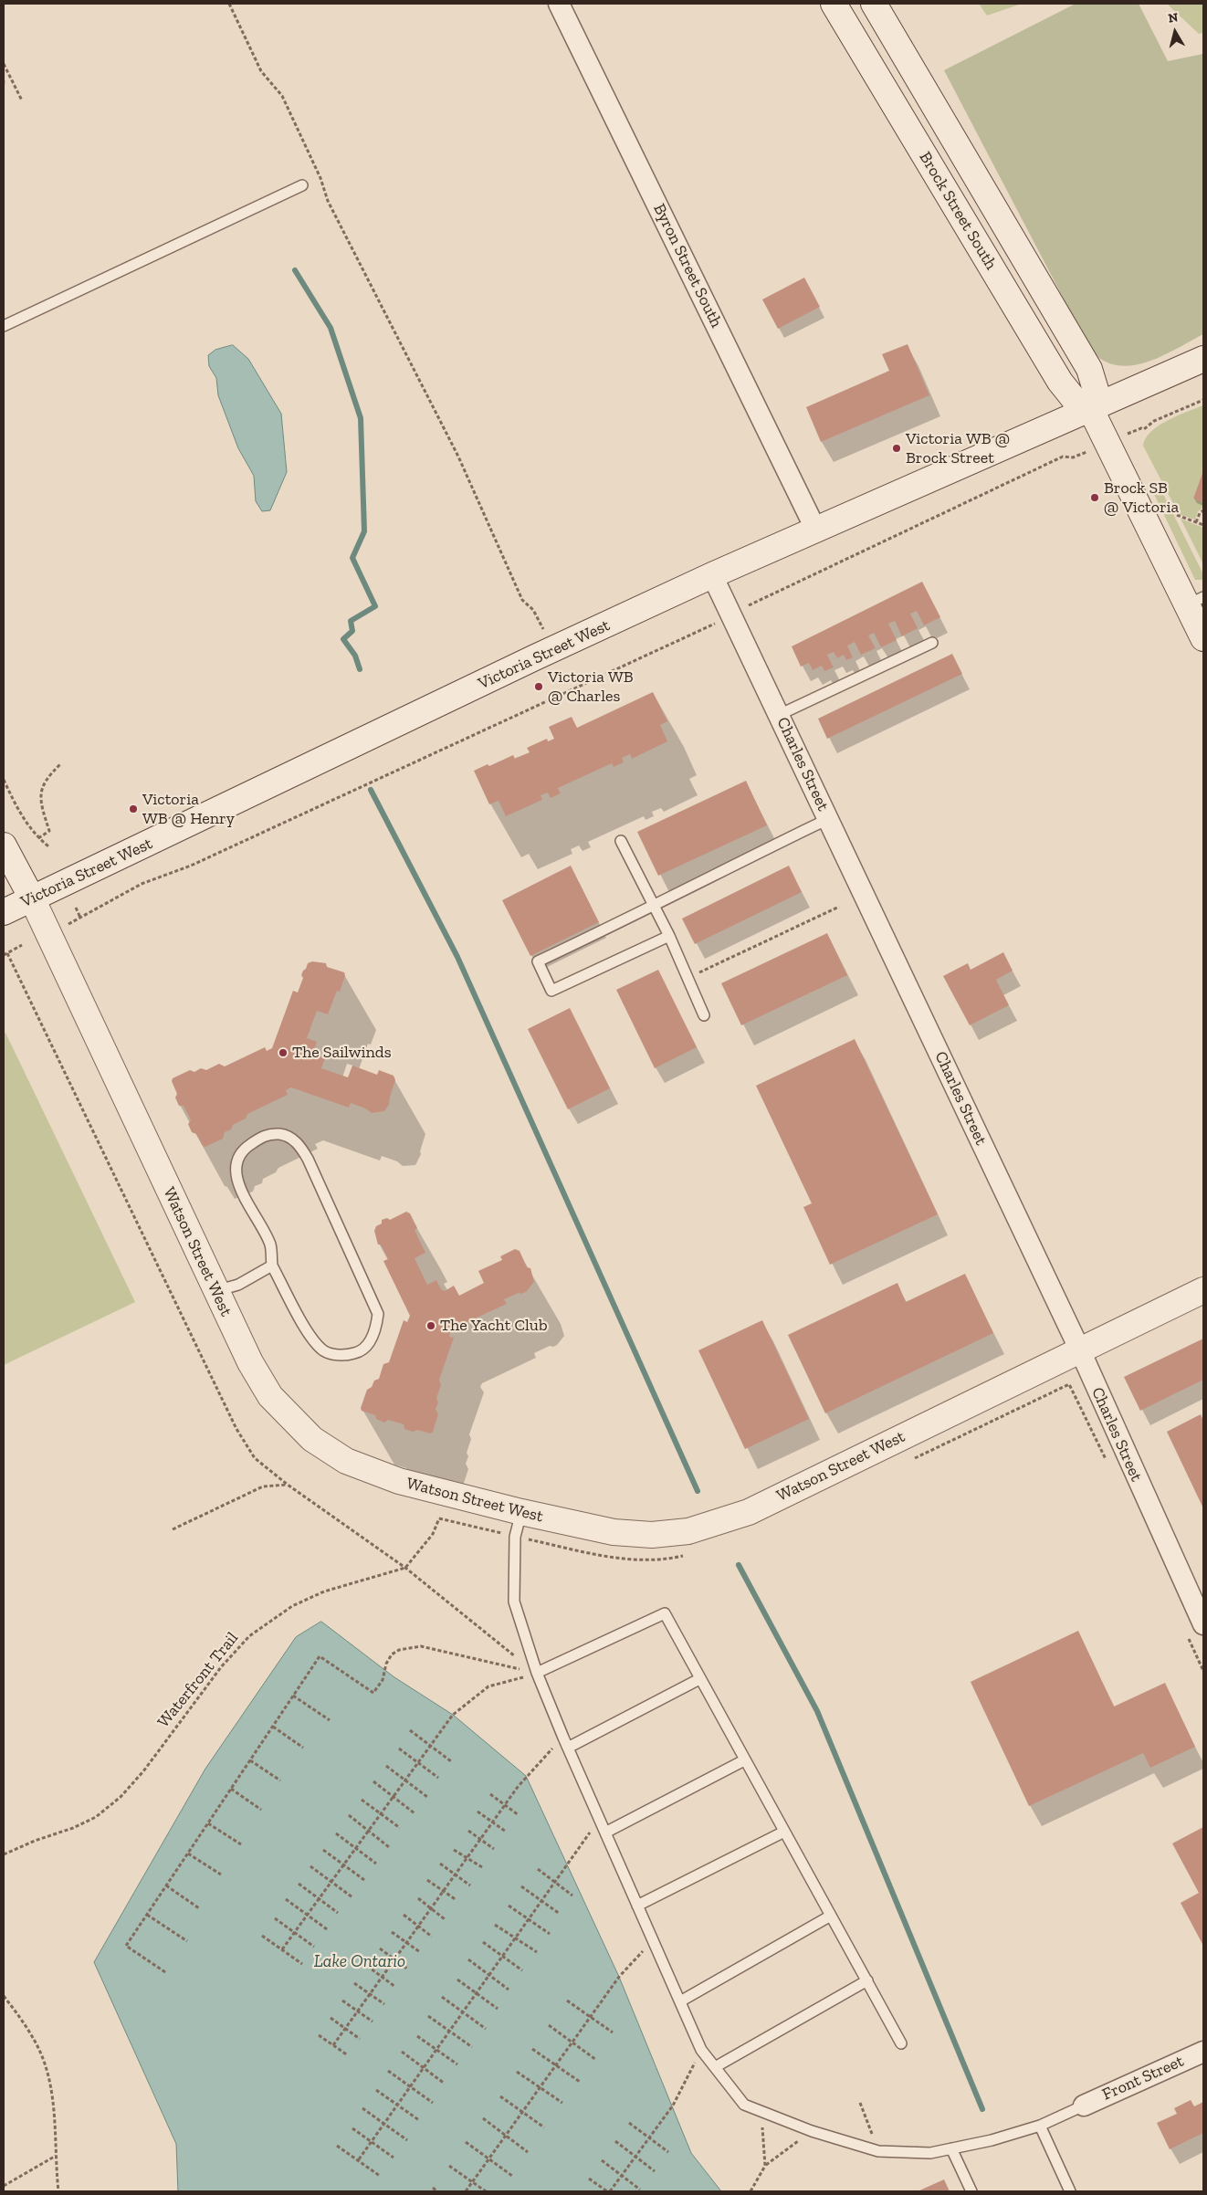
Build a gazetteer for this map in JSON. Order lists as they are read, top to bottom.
{
  "streets": {
    "main road": ["Brock Street South", "Victoria Street West", "Watson Street West"],
    "street": ["Byron Street South", "Charles Street", "Front Street"],
    "path": ["Waterfront Trail"]
  },
  "crossings": [
    ["Brock Street South", "Victoria Street West"],
    ["Byron Street South", "Victoria Street West"],
    ["Victoria Street West", "Charles Street"],
    ["Victoria Street West", "Watson Street West"],
    ["Charles Street", "Watson Street West"]
  ],
  "water": ["Lake Ontario"],
  "places": [
    "Victoria WB @ Brock Street",
    "Brock SB @ Victoria",
    "Victoria WB @ Charles",
    "Victoria WB @ Henry",
    "The Sailwinds",
    "The Yacht Club"
  ],
  "north": "top"
}
